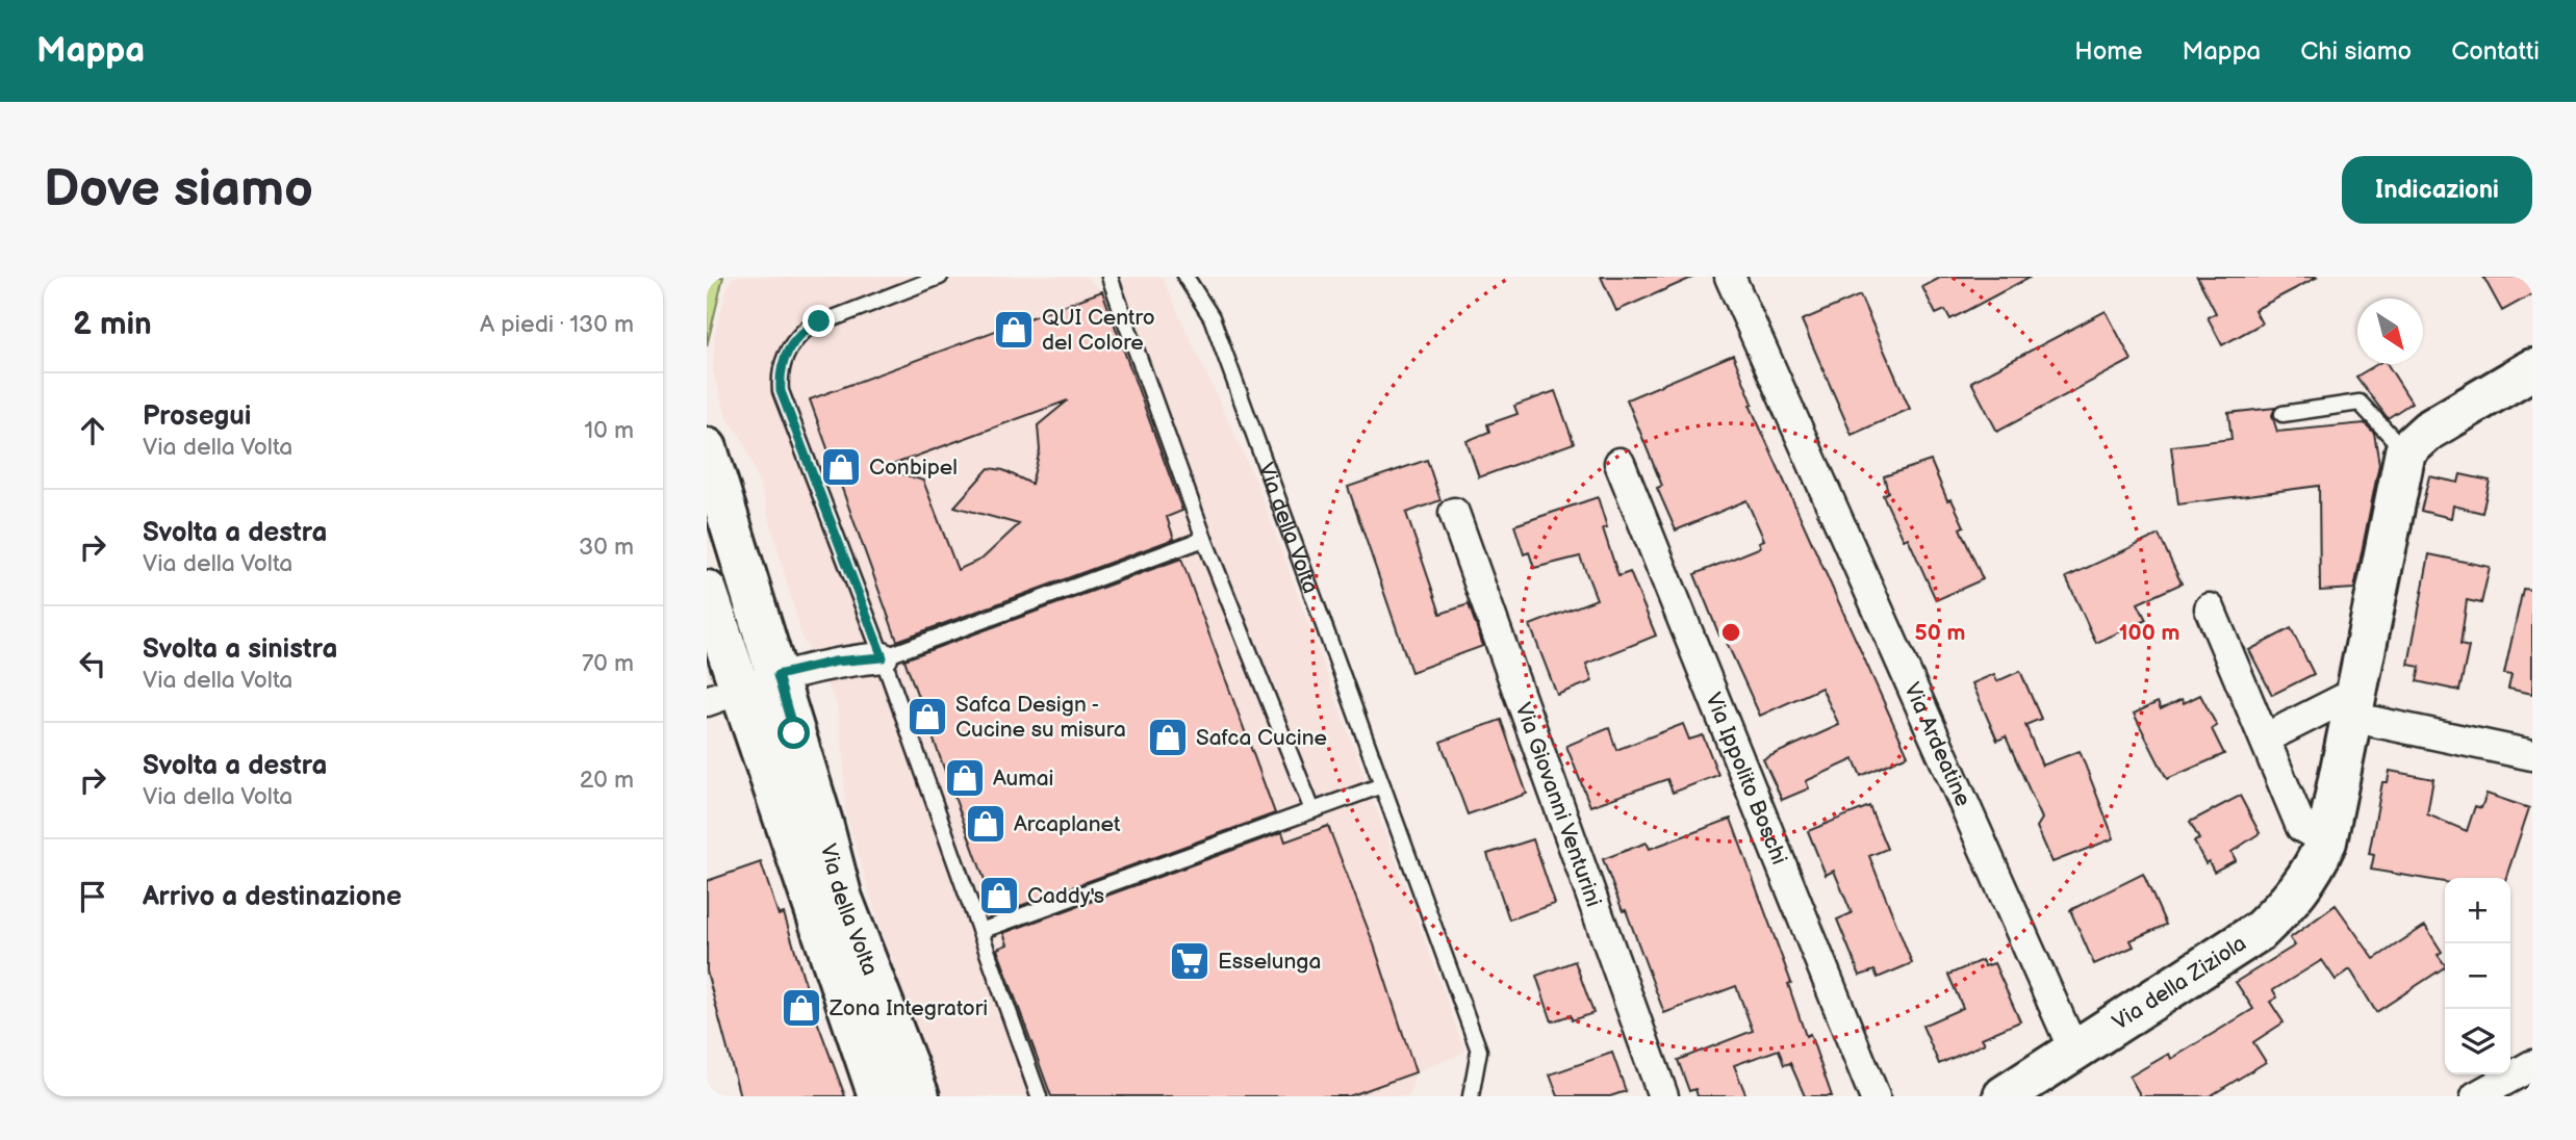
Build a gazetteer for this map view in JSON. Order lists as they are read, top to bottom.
{
  "streets": {
    "main road": ["Via della Volta", "Via della Ziziola"],
    "street": ["Via Ardeatine", "Via Ippolito Boschi", "Via Giovanni Venturini"]
  },
  "crossings": [
    ["Via Ardeatine", "Via della Ziziola"]
  ],
  "places": {
    "shop": [
      "QUI Centro del Colore",
      "Conbipel",
      "Safca Design - Cucine su misura",
      "Safca Cucine",
      "Aumai",
      "Arcaplanet",
      "Caddy's",
      "Zona Integratori"
    ],
    "supermarket": ["Esselunga"]
  },
  "north": "bottom right",
  "page": {
    "header": "Mappa",
    "nav": [
      "Home",
      "Mappa",
      "Chi siamo",
      "Contatti"
    ],
    "buttons": "Indicazioni",
    "title": "Dove siamo",
    "heading": ["2 min", "A piedi · 130 m"],
    "list": [
      ["Prosegui", "Via della Volta", "10 m"],
      ["Svolta a destra", "Via della Volta", "30 m"],
      ["Svolta a sinistra", "Via della Volta", "70 m"],
      ["Svolta a destra", "Via della Volta", "20 m"],
      "Arrivo a destinazione"
    ],
    "map_buttons": ["+", "−"]
  },
  "rings": ["50 m", "100 m"]
}
